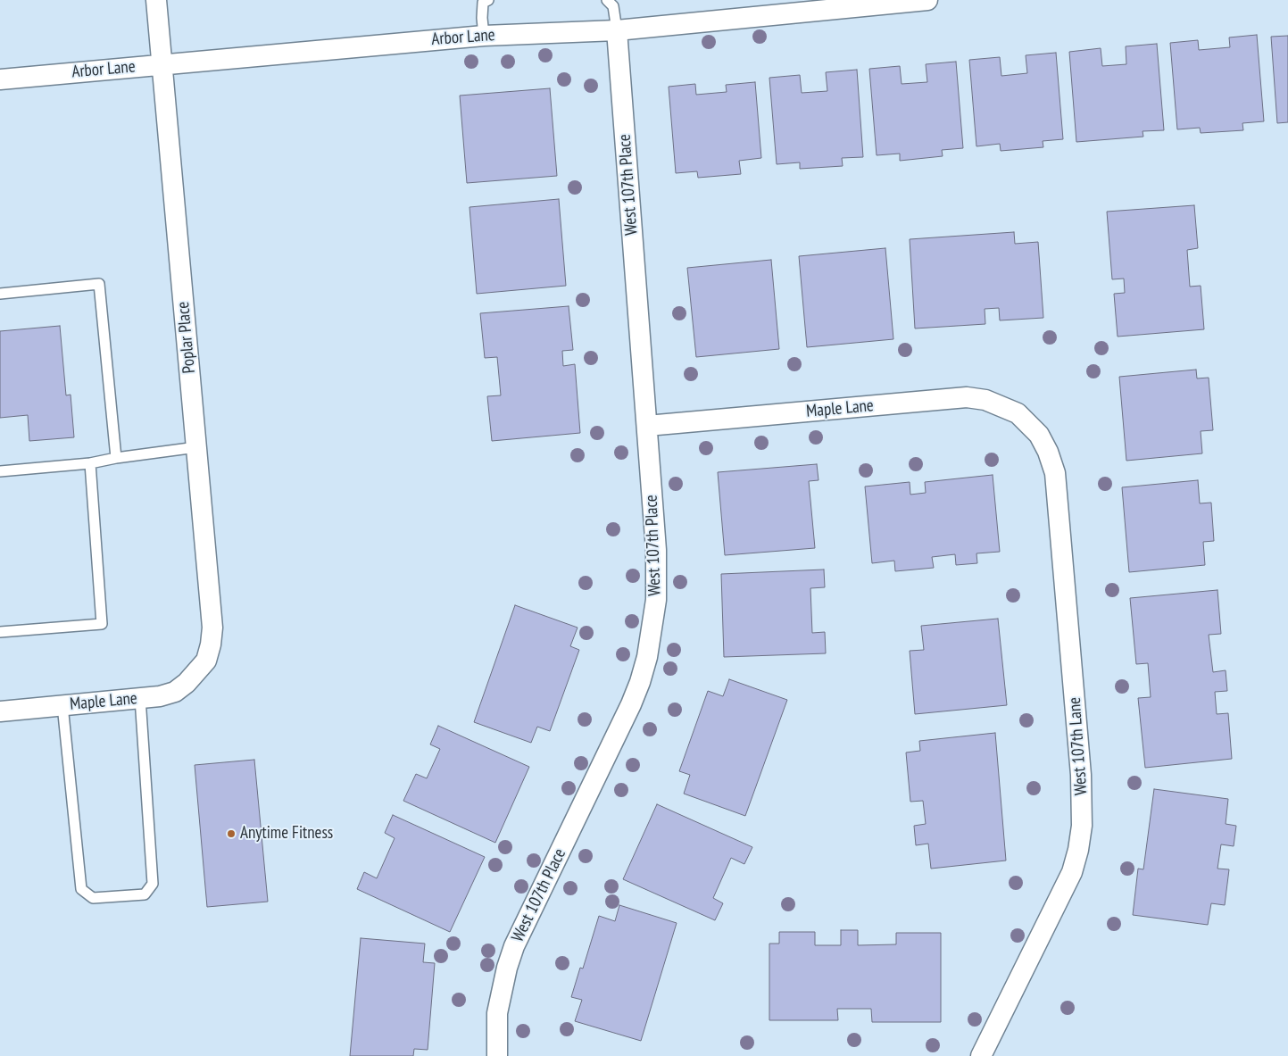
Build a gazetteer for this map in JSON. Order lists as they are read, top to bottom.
{
  "streets": {
    "street": [
      "Arbor Lane",
      "West 107th Place",
      "Poplar Place",
      "Maple Lane",
      "West 107th Lane"
    ]
  },
  "crossings": [
    ["Arbor Lane", "West 107th Place"],
    ["Arbor Lane", "Poplar Place"],
    ["West 107th Place", "Maple Lane"],
    ["Poplar Place", "Maple Lane"],
    ["Maple Lane", "West 107th Lane"]
  ],
  "places": ["Anytime Fitness"]
}
